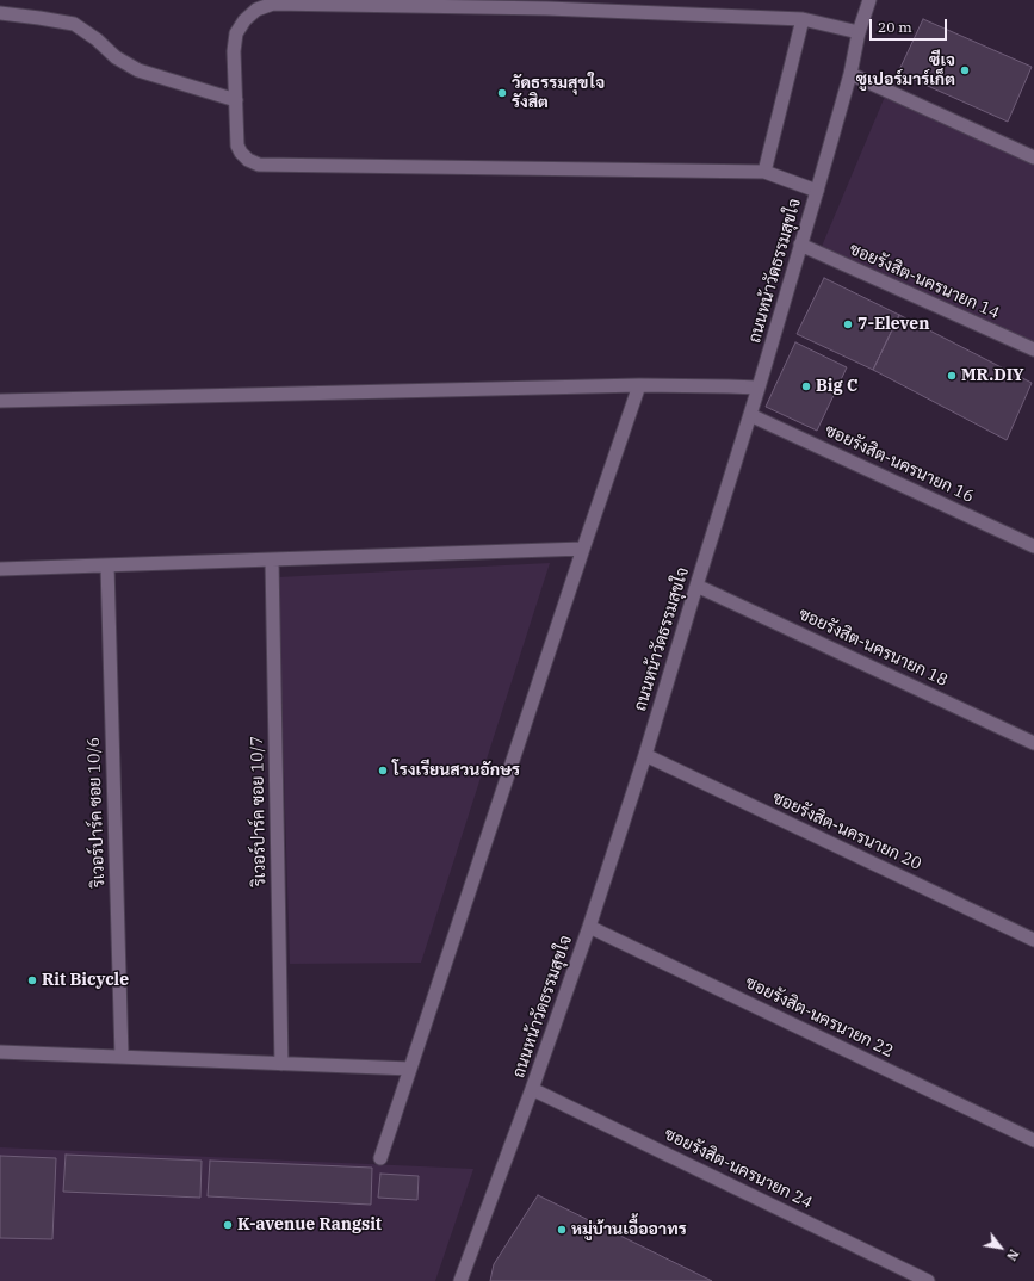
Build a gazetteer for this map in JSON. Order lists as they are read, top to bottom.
{
  "streets": {
    "street": [
      "ถนนหน้าวัดธรรมสุขใจ",
      "ซอยรังสิต-นครนายก 14",
      "ซอยรังสิต-นครนายก 16",
      "ซอยรังสิต-นครนายก 18",
      "ริเวอร์ปาร์ค ซอย 10/7",
      "ริเวอร์ปาร์ค ซอย 10/6",
      "ซอยรังสิต-นครนายก 20",
      "ซอยรังสิต-นครนายก 22",
      "ซอยรังสิต-นครนายก 24"
    ]
  },
  "crossings": [
    ["ถนนหน้าวัดธรรมสุขใจ", "ซอยรังสิต-นครนายก 14"],
    ["ถนนหน้าวัดธรรมสุขใจ", "ซอยรังสิต-นครนายก 16"],
    ["ถนนหน้าวัดธรรมสุขใจ", "ซอยรังสิต-นครนายก 18"],
    ["ถนนหน้าวัดธรรมสุขใจ", "ซอยรังสิต-นครนายก 20"],
    ["ถนนหน้าวัดธรรมสุขใจ", "ซอยรังสิต-นครนายก 22"],
    ["ถนนหน้าวัดธรรมสุขใจ", "ซอยรังสิต-นครนายก 24"]
  ],
  "places": [
    "ซีเจ ซูเปอร์มาร์เก็ต",
    "วัดธรรมสุขใจ รังสิต",
    "7-Eleven",
    "MR.DIY",
    "Big C",
    "โรงเรียนสวนอักษร",
    "Rit Bicycle",
    "K-avenue Rangsit",
    "หมู่บ้านเอื้ออาทร"
  ],
  "scale_bar": "20 m",
  "north": "bottom right"
}
